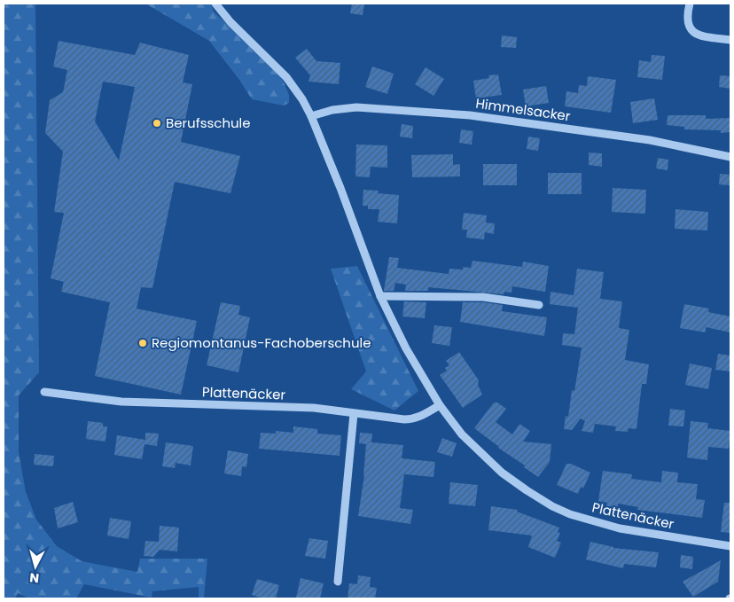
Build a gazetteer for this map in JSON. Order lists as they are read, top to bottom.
{
  "streets": {
    "street": ["Himmelsacker", "Plattenäcker"]
  },
  "crossings": [
    ["Himmelsacker", "Plattenäcker"]
  ],
  "places": ["Berufsschule", "Regiomontanus-Fachoberschule"],
  "north": "bottom"
}
